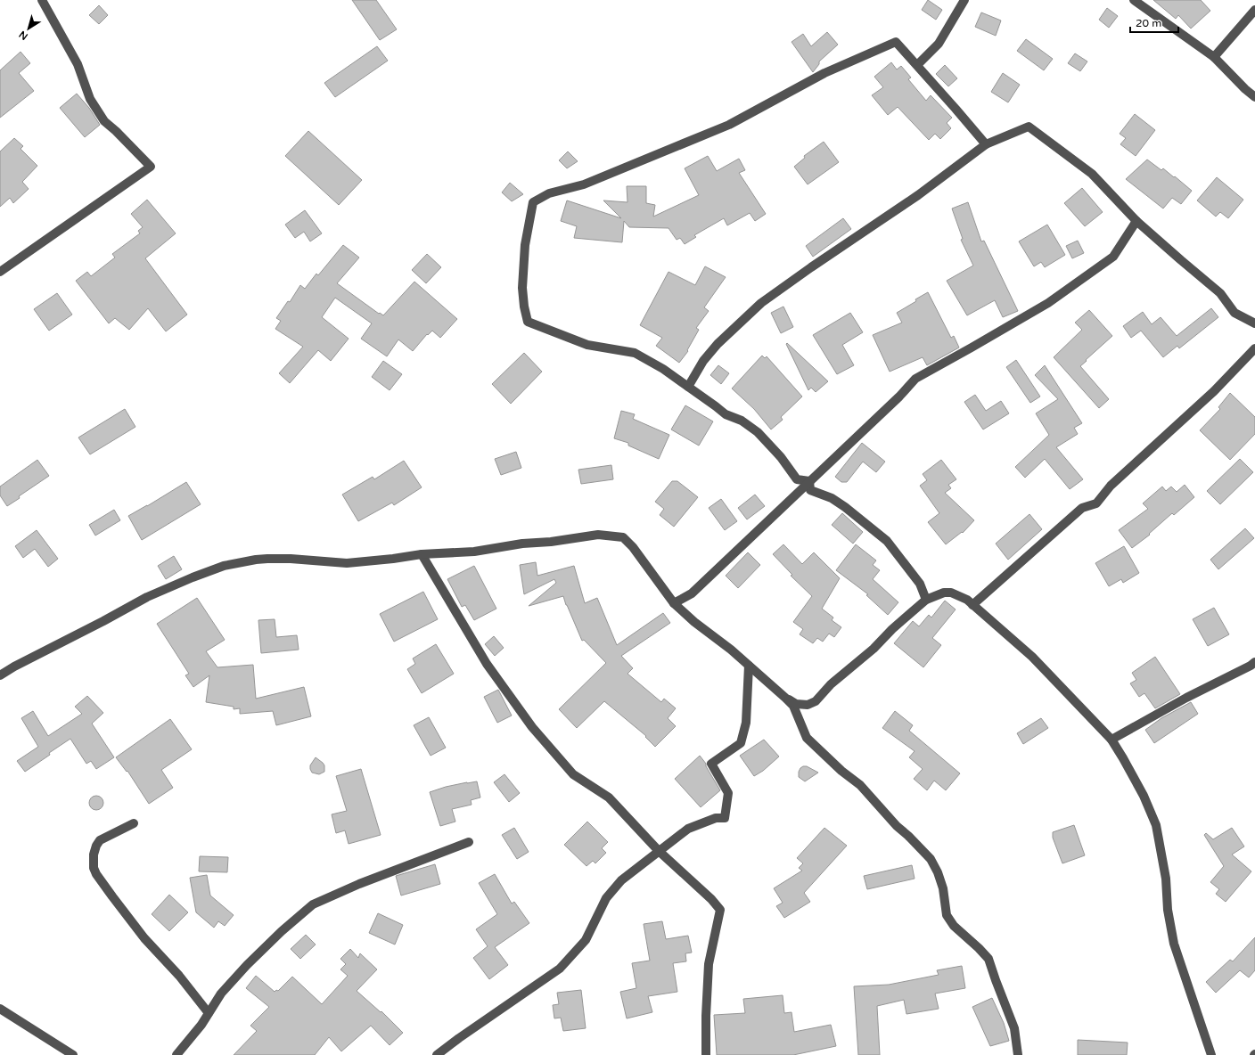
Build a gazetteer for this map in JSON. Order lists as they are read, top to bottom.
{
  "scale_bar": "20 m",
  "north": "bottom left"
}
